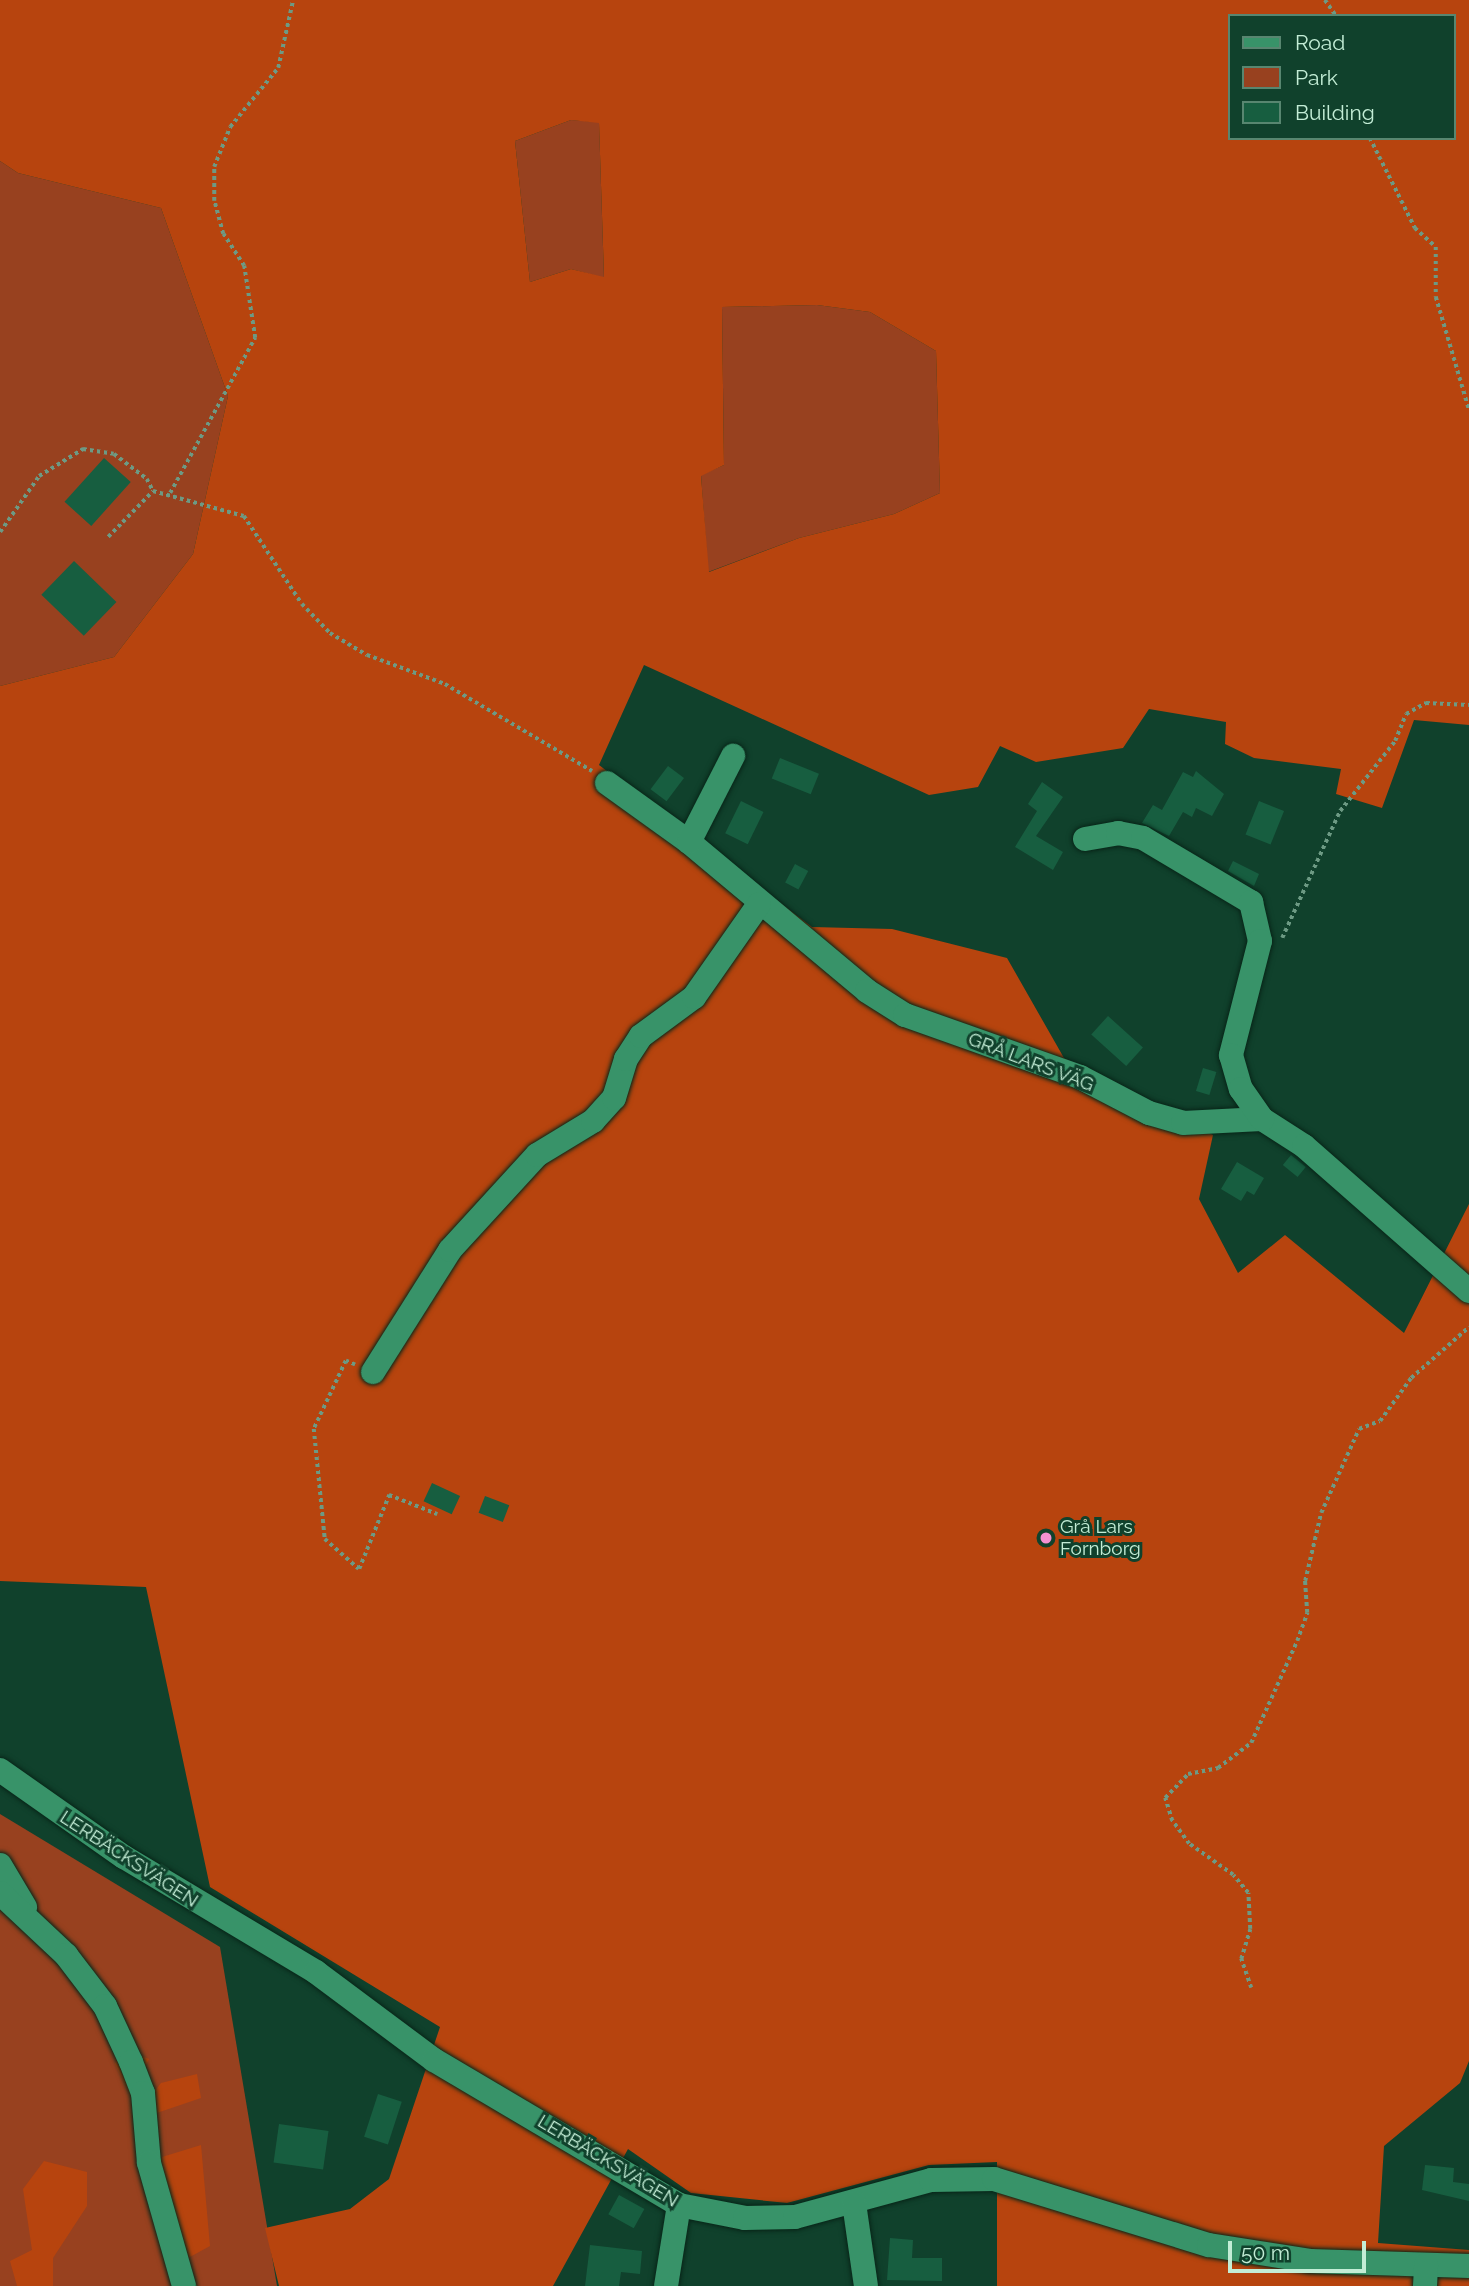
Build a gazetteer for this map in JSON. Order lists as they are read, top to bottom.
{
  "streets": {
    "street": ["GRÅ LARS VÄG", "LERBÄCKSVÄGEN"]
  },
  "places": ["Grå Lars Fornborg"],
  "legend": ["Road", "Park", "Building"],
  "scale_bar": "50 m"
}
